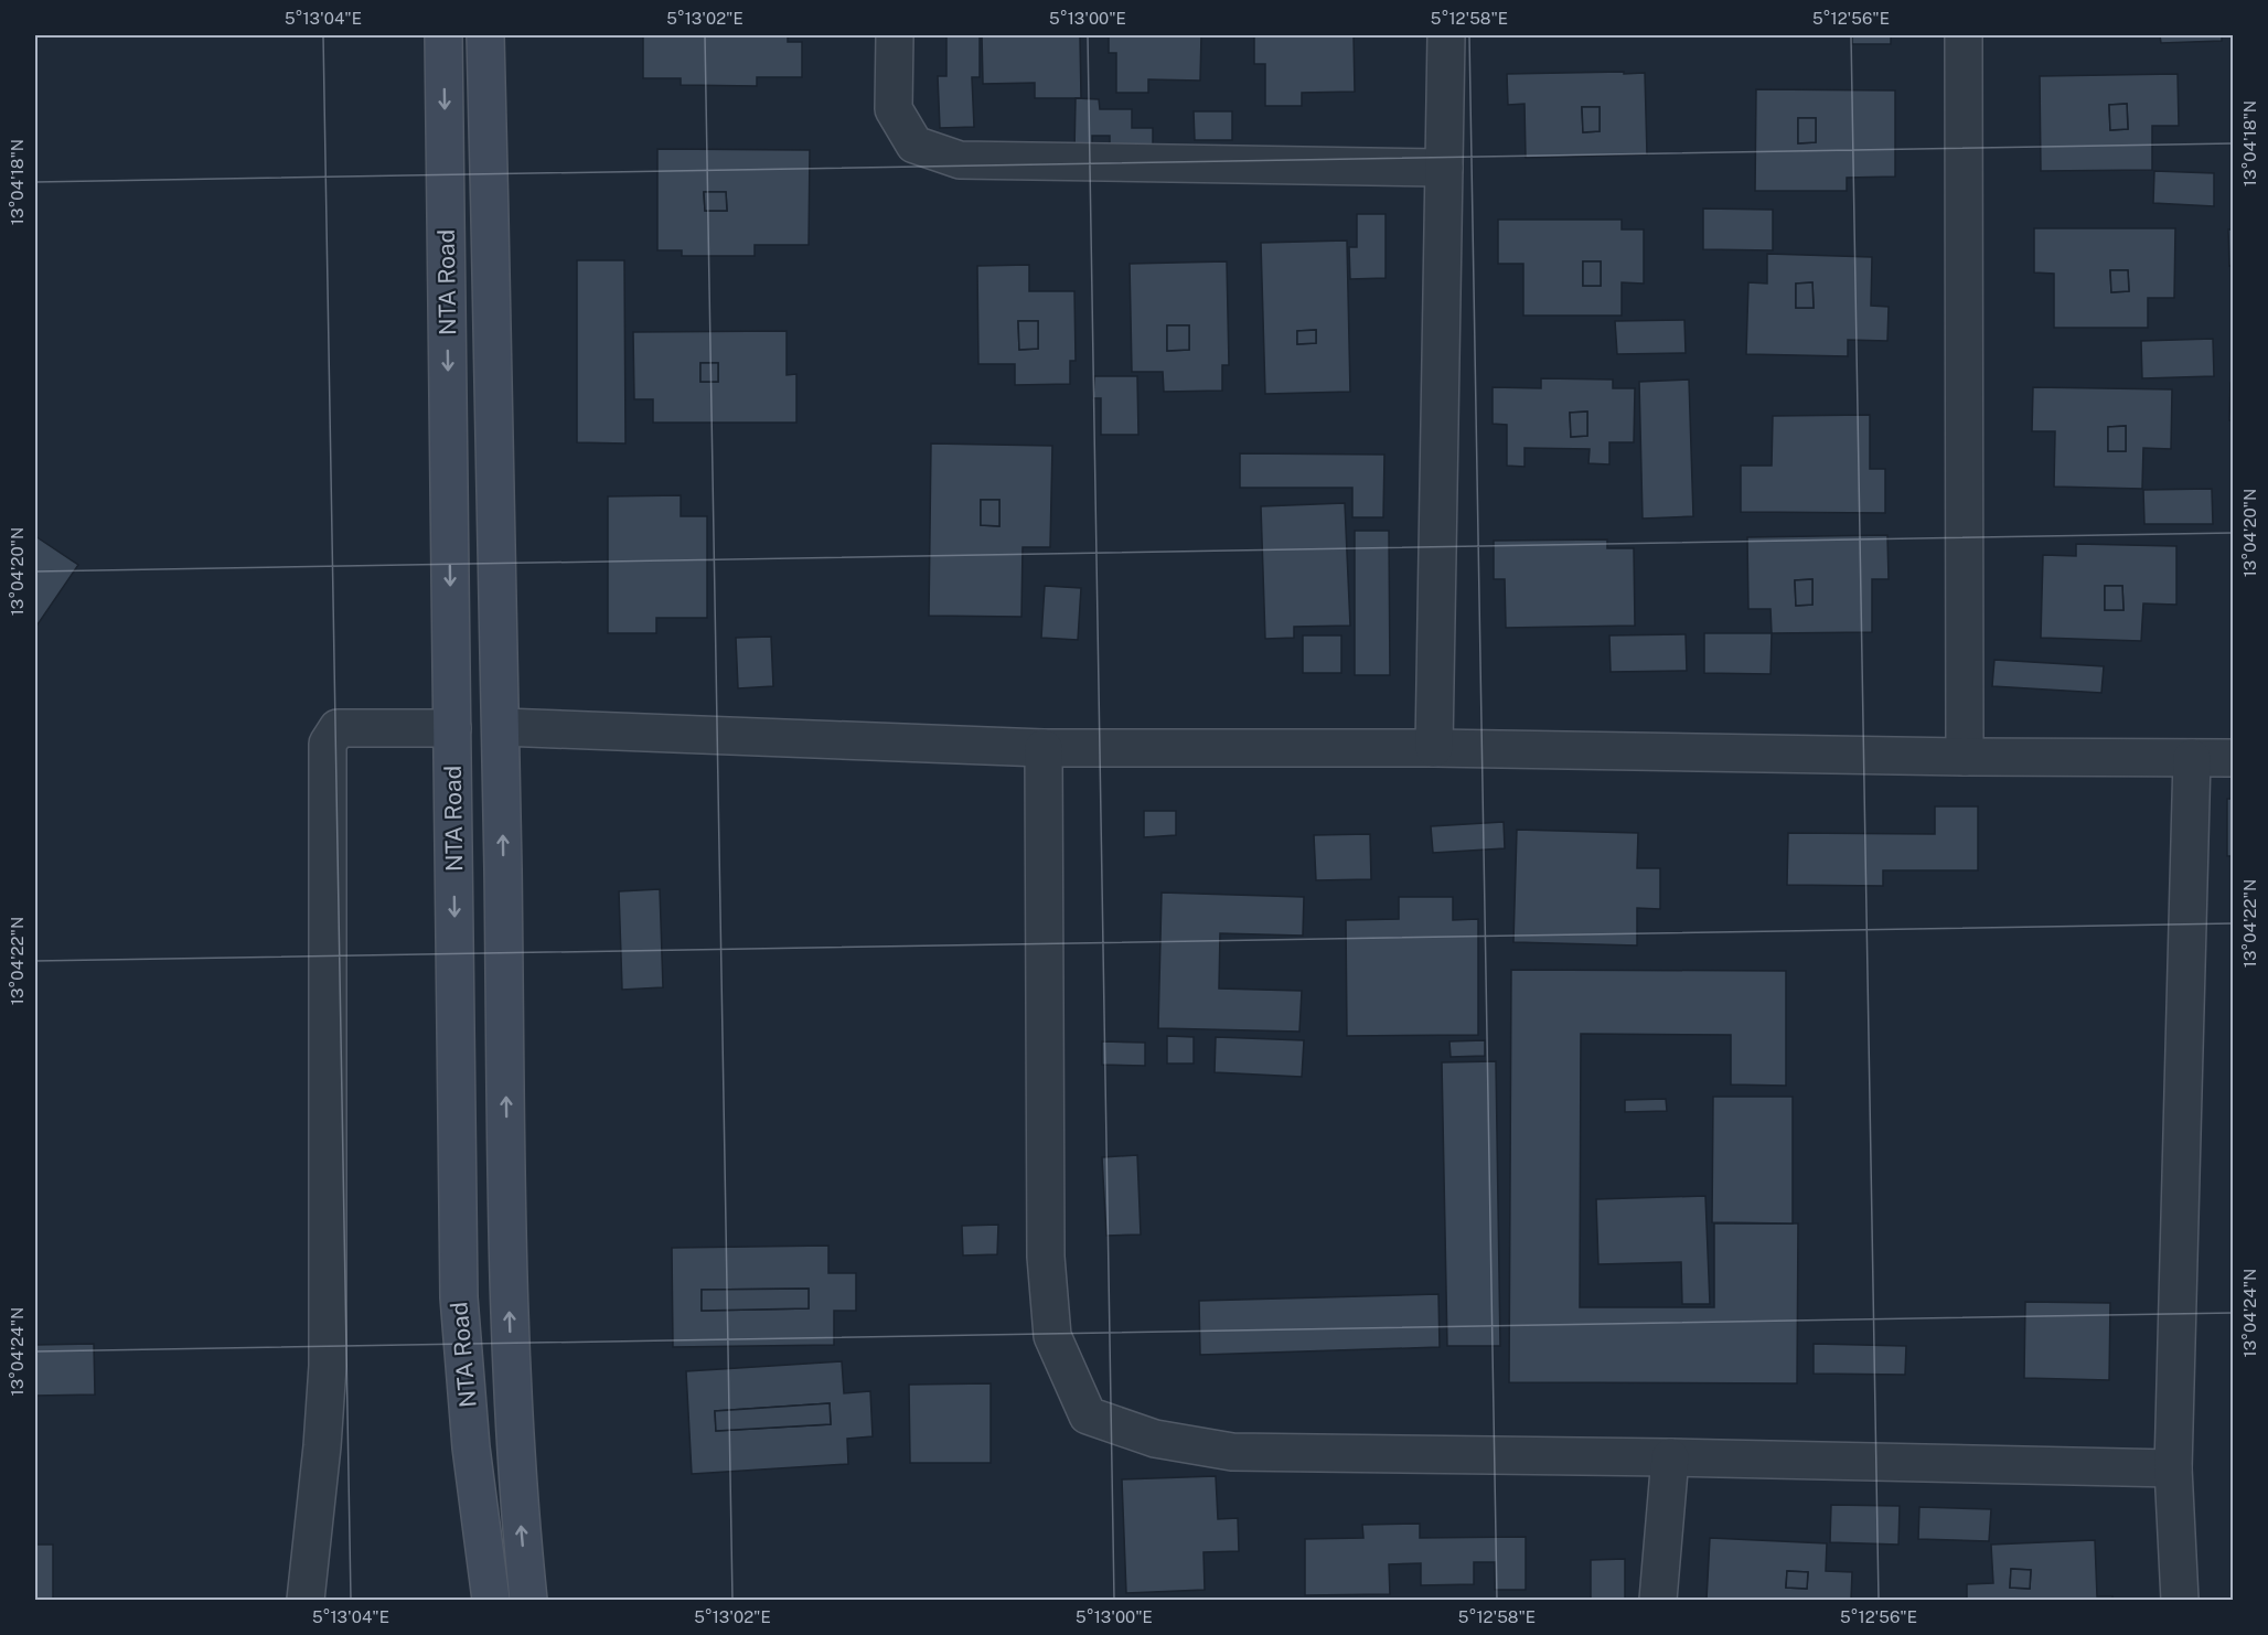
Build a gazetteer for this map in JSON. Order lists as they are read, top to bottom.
{
  "streets": {
    "main road": ["NTA Road"]
  },
  "coordinates": [
    "5°13'04\"E",
    "5°13'02\"E",
    "5°13'00\"E",
    "5°12'58\"E",
    "5°12'56\"E",
    "13°04'18\"N",
    "13°04'20\"N",
    "13°04'22\"N",
    "13°04'24\"N"
  ]
}
